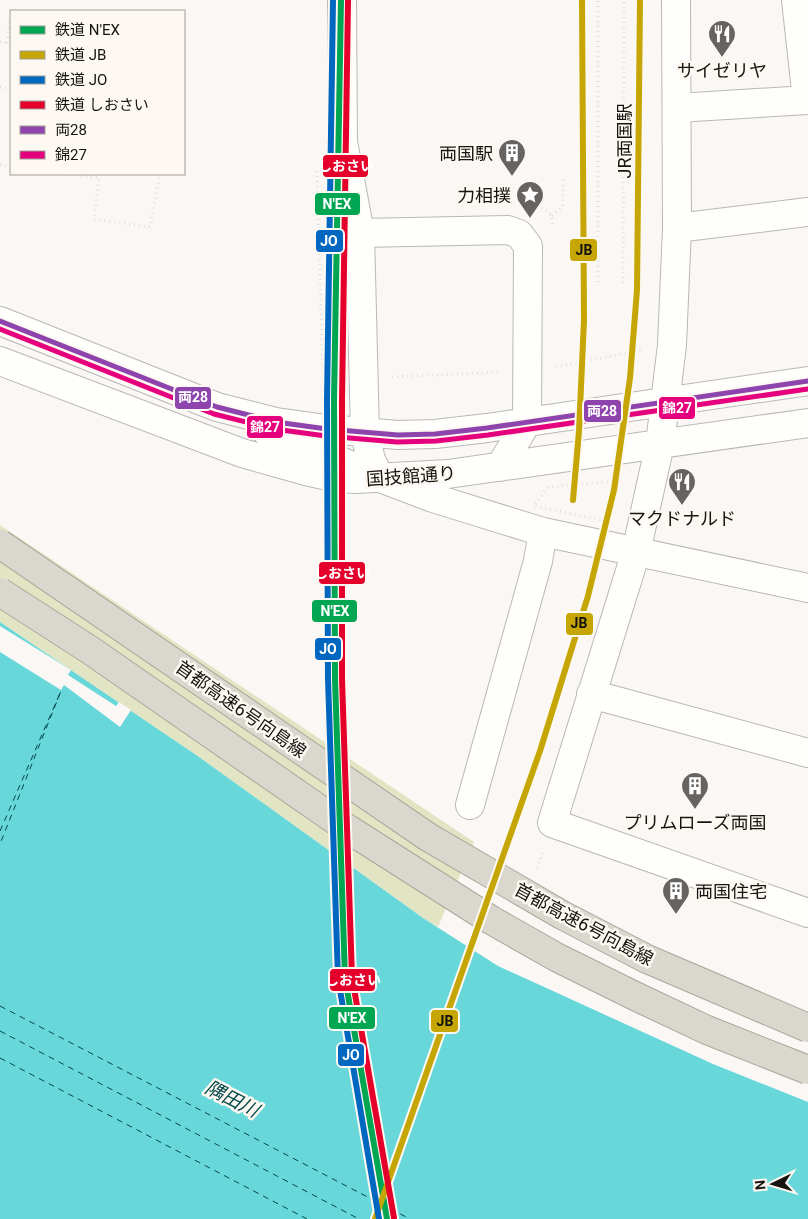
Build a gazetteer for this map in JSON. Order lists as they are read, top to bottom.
{
  "streets": {
    "highway": ["首都高速6号向島線"],
    "street": ["国技館通り"],
    "path": ["JR両国駅"]
  },
  "water": ["隅田川"],
  "places": {
    "restaurant": ["サイゼリヤ", "マクドナルド"],
    "building": ["両国駅", "プリムローズ両国", "両国住宅"],
    "place": ["力相撲"]
  },
  "lines": [
    "rail line N'EX",
    "rail line JB",
    "rail line JO",
    "rail line しおさい",
    "transit line 両28",
    "transit line 錦27"
  ],
  "legend": [
    "鉄道 N'EX",
    "鉄道 JB",
    "鉄道 JO",
    "鉄道 しおさい",
    "両28",
    "錦27"
  ],
  "north": "left"
}
